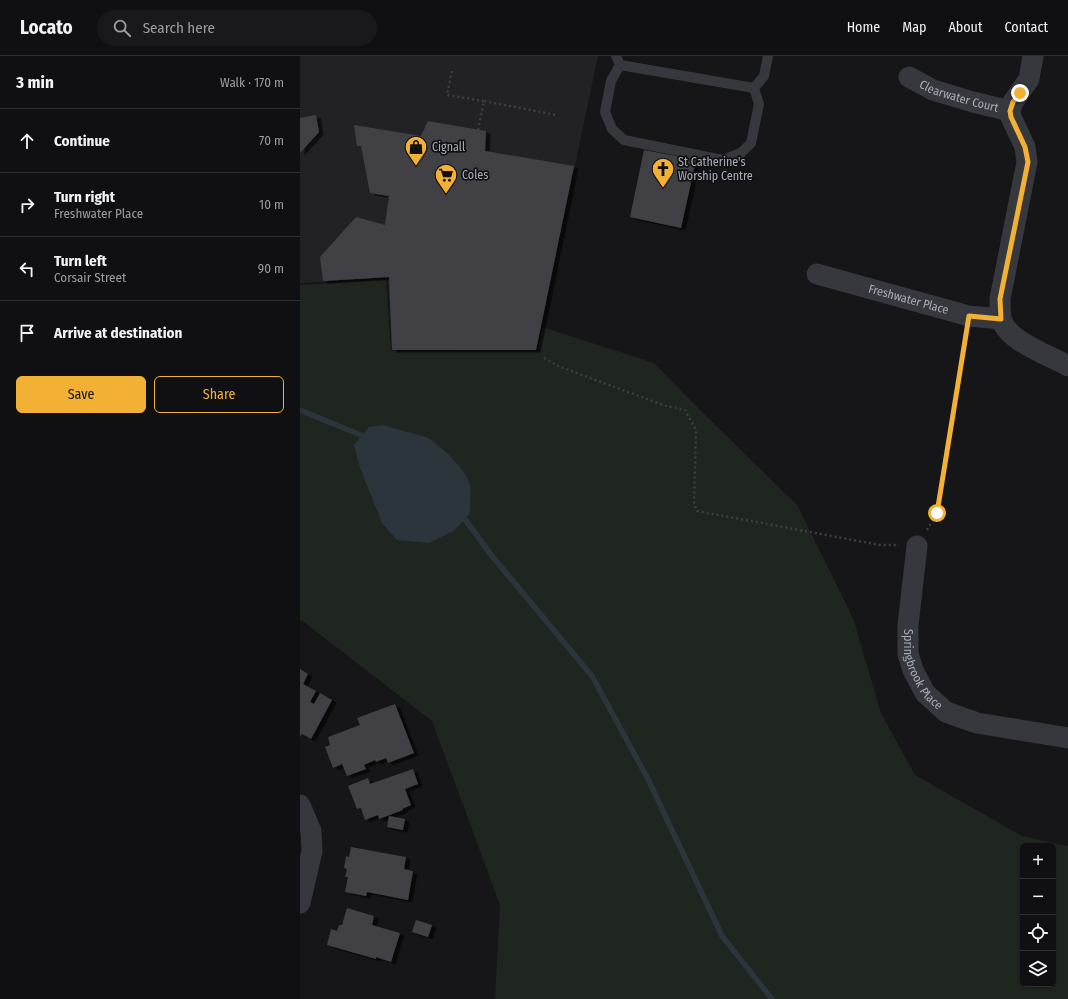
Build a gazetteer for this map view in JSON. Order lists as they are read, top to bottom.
{
  "streets": {
    "street": ["Clearwater Court", "Freshwater Place", "Springbrook Place"]
  },
  "places": {
    "shop": ["Cignall"],
    "church": ["St Catherine's Worship Centre"],
    "supermarket": ["Coles"]
  },
  "page": {
    "header": "Locato",
    "search": "Search here",
    "nav": [
      "Home",
      "Map",
      "About",
      "Contact"
    ],
    "heading": ["3 min", "Walk · 170 m"],
    "list": [
      ["Continue", "70 m"],
      ["Turn right", "Freshwater Place", "10 m"],
      ["Turn left", "Corsair Street", "90 m"],
      "Arrive at destination"
    ],
    "buttons": ["Save", "Share"],
    "map_buttons": ["+", "−"]
  }
}
